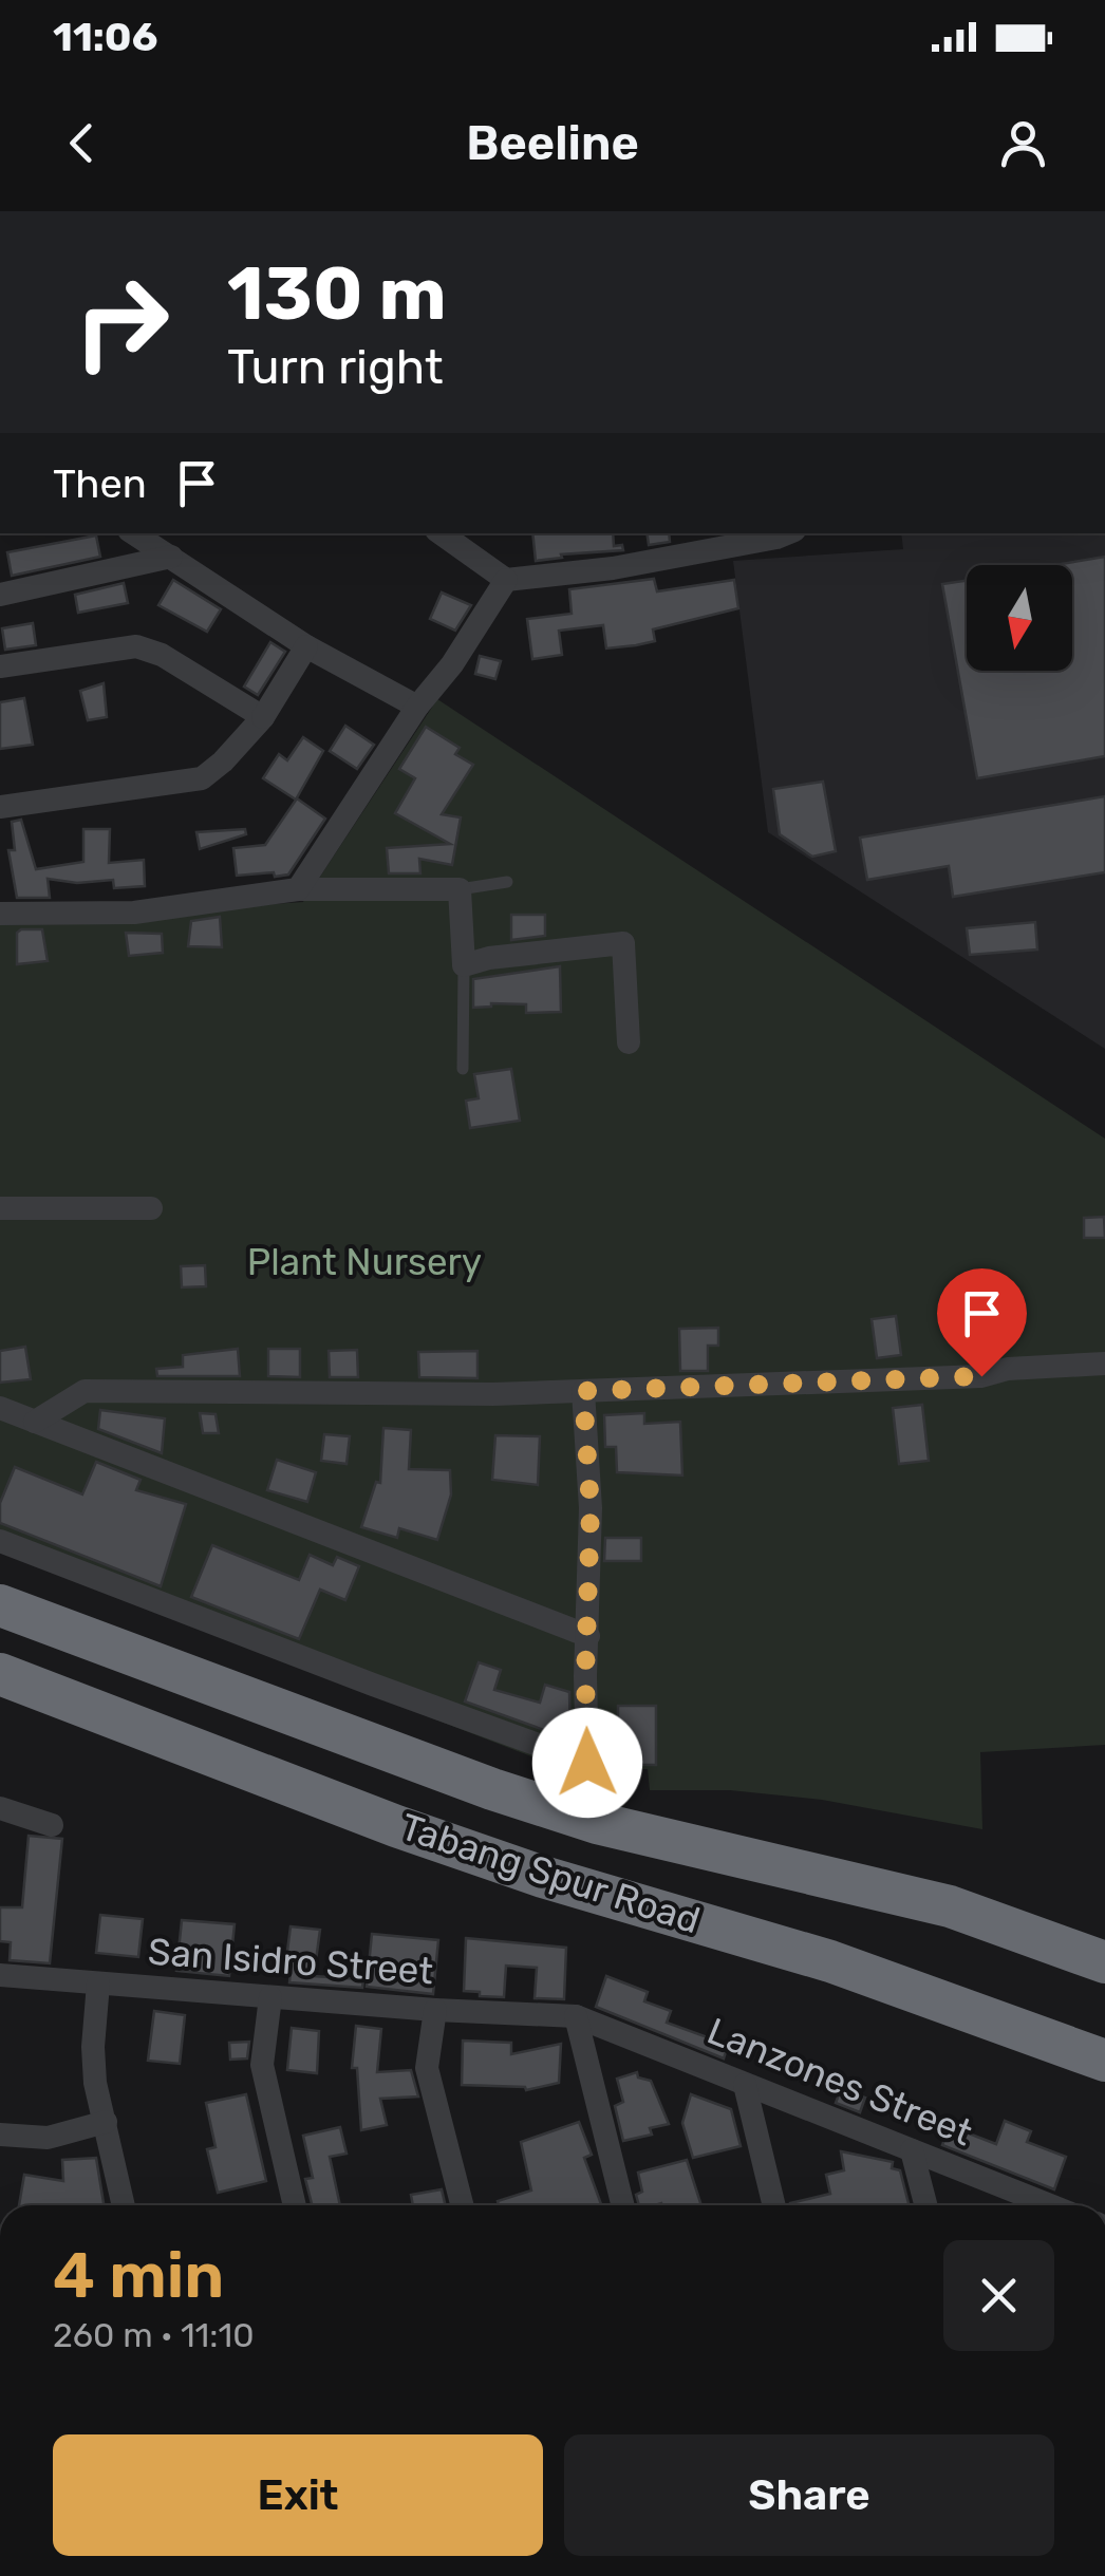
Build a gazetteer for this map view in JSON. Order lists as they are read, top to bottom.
{
  "streets": {
    "highway": ["Tabang Spur Road"],
    "street": ["San Isidro Street", "Lanzones Street"]
  },
  "crossings": [
    ["San Isidro Street", "Lanzones Street"]
  ],
  "parks": ["Plant Nursery"],
  "north": "bottom",
  "page": {
    "status": "11:06",
    "header": "Beeline",
    "turn": ["130 m", "Turn right"],
    "then": "Then",
    "heading": ["4 min", "260 m · 11:10"],
    "buttons": ["Exit", "Share"]
  }
}
